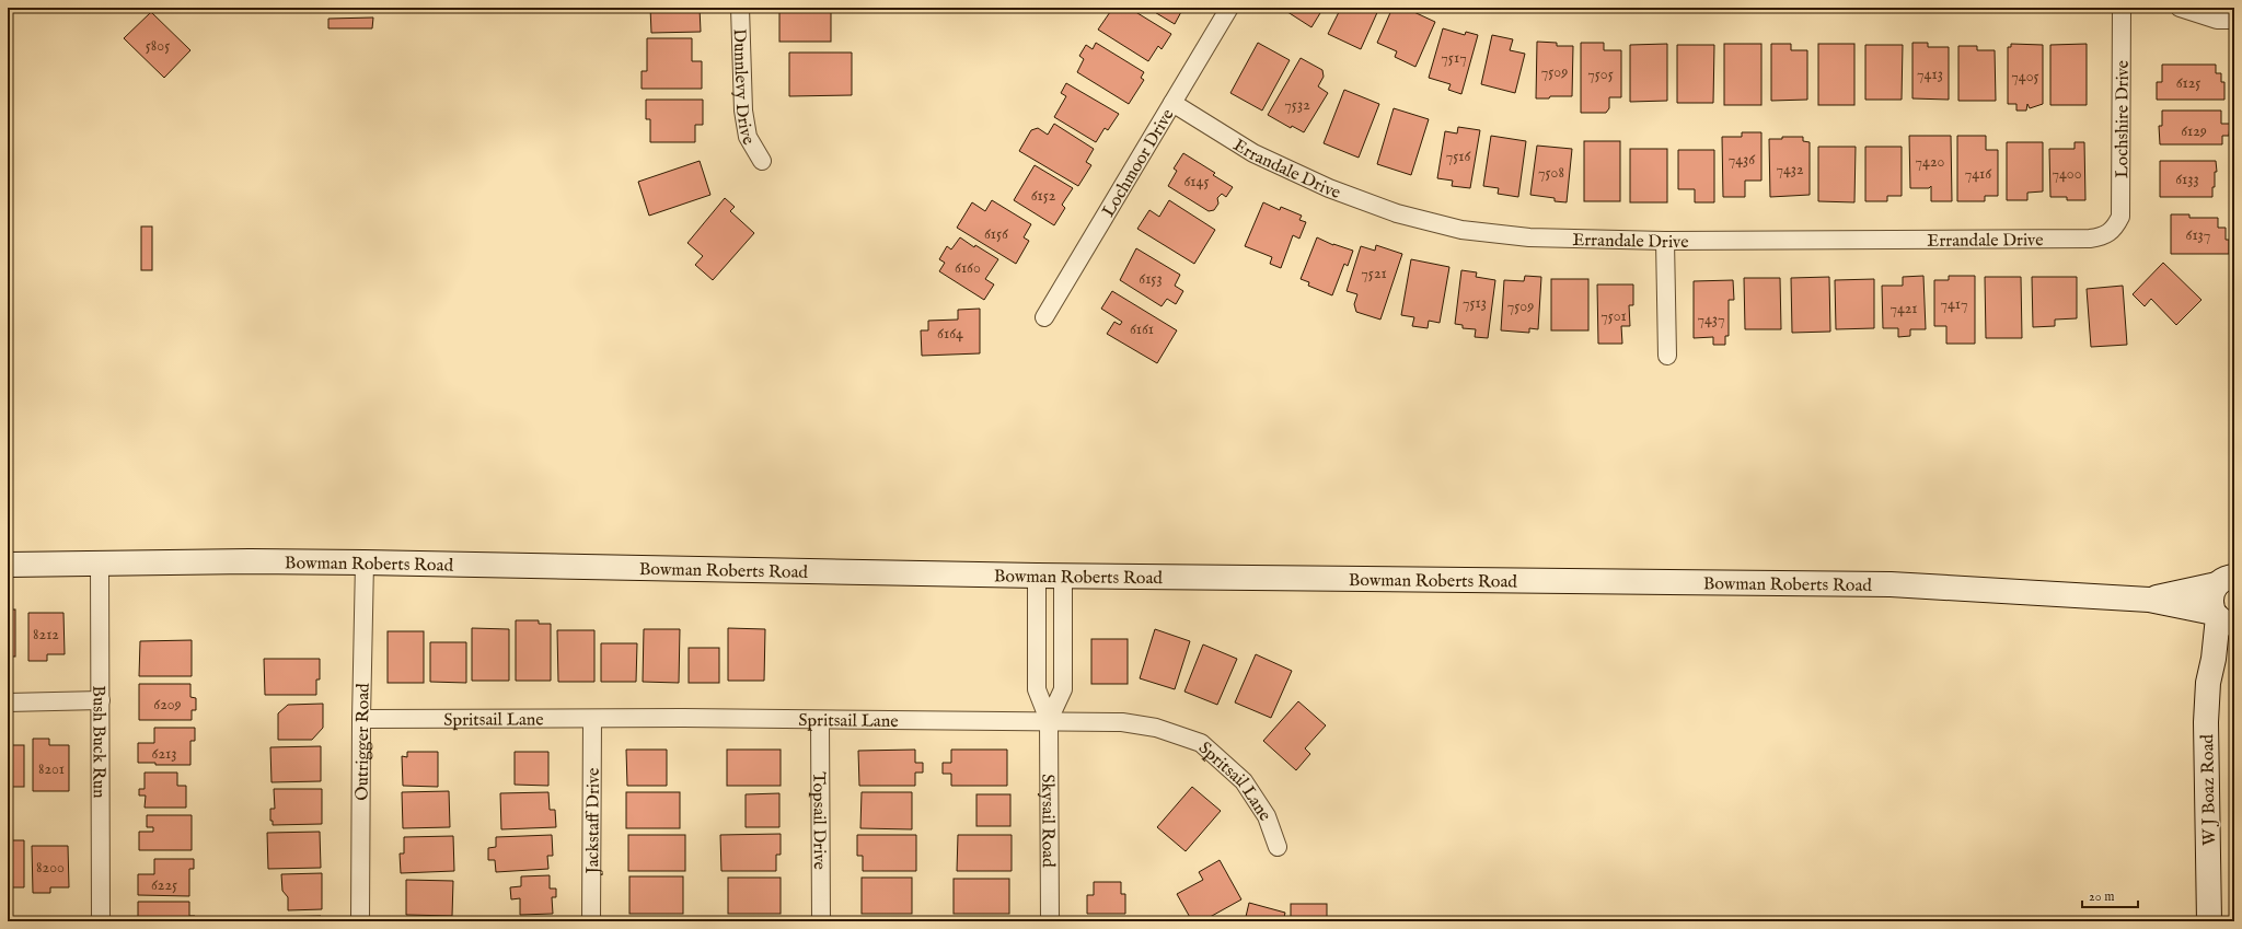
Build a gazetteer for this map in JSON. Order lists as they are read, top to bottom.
{
  "streets": {
    "street": [
      "Dunnlevy Drive",
      "Lochshire Drive",
      "Lochmoor Drive",
      "Errandale Drive",
      "Bowman Roberts Road",
      "Spritsail Lane",
      "Bush Buck Run",
      "Outrigger Road",
      "W J Boaz Road",
      "Jackstaff Drive",
      "Topsail Drive",
      "Skysail Road"
    ]
  },
  "crossings": [
    ["Lochshire Drive", "Errandale Drive"],
    ["Lochmoor Drive", "Errandale Drive"],
    ["Bowman Roberts Road", "Bush Buck Run"],
    ["Bowman Roberts Road", "Outrigger Road"],
    ["Bowman Roberts Road", "W J Boaz Road"],
    ["Bowman Roberts Road", "Skysail Road"],
    ["Spritsail Lane", "Outrigger Road"],
    ["Spritsail Lane", "Jackstaff Drive"],
    ["Spritsail Lane", "Topsail Drive"],
    ["Spritsail Lane", "Skysail Road"]
  ],
  "house_numbers": [
    "5805",
    "7517",
    "7509",
    "7505",
    "7413",
    "7405",
    "6125",
    "7532",
    "6129",
    "7516",
    "7436",
    "7420",
    "7432",
    "7508",
    "7416",
    "7400",
    "6133",
    "6145",
    "6152",
    "6156",
    "6137",
    "6160",
    "7521",
    "6153",
    "7513",
    "7417",
    "7509",
    "7421",
    "7501",
    "7437",
    "6161",
    "6164",
    "8212",
    "6209",
    "6213",
    "8201",
    "8200",
    "6225"
  ],
  "scale_bar": "20 m"
}
